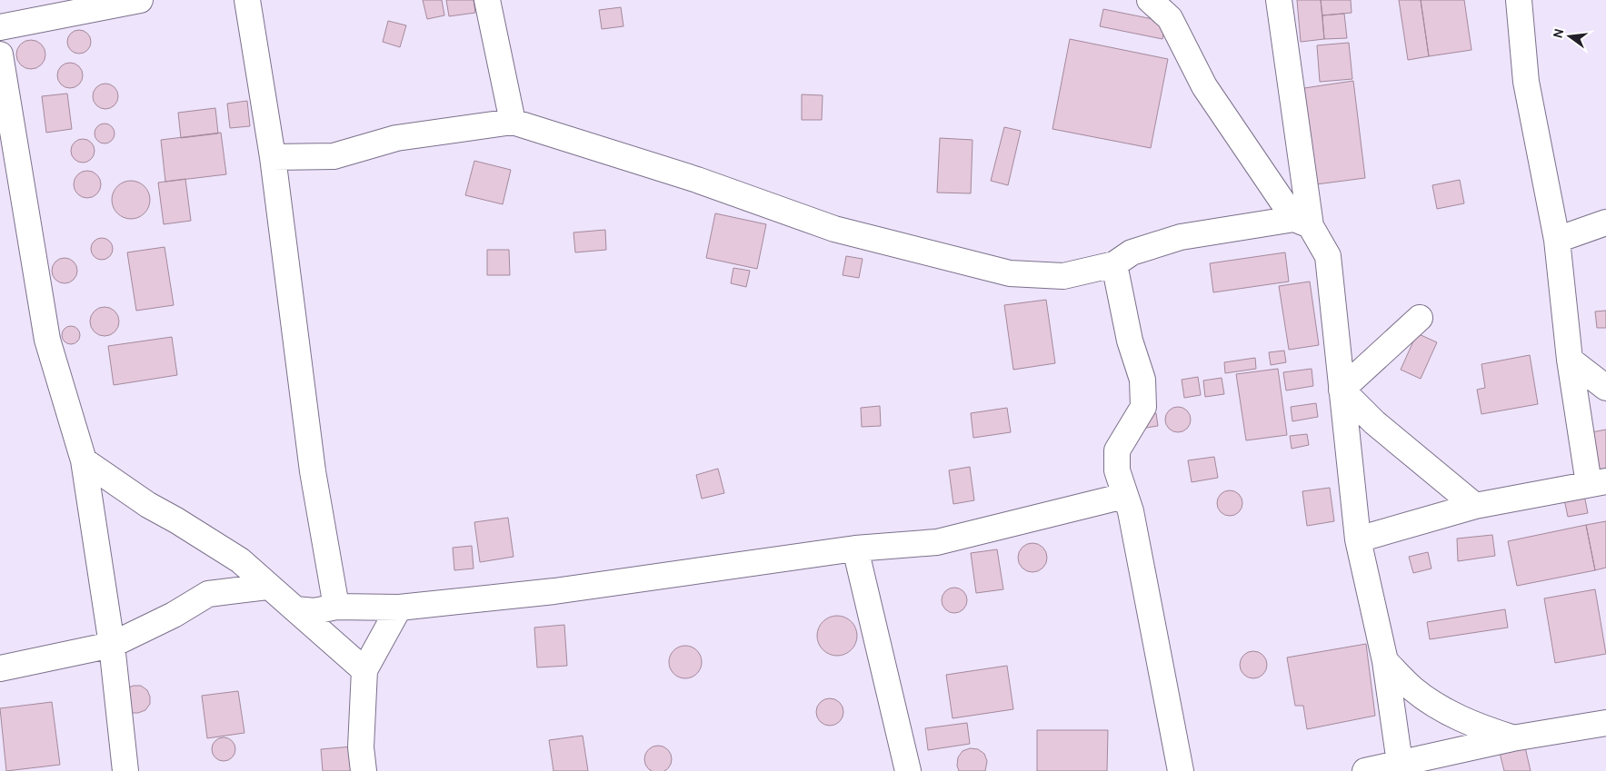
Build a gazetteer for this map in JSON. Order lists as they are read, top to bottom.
{
  "north": "left"
}
